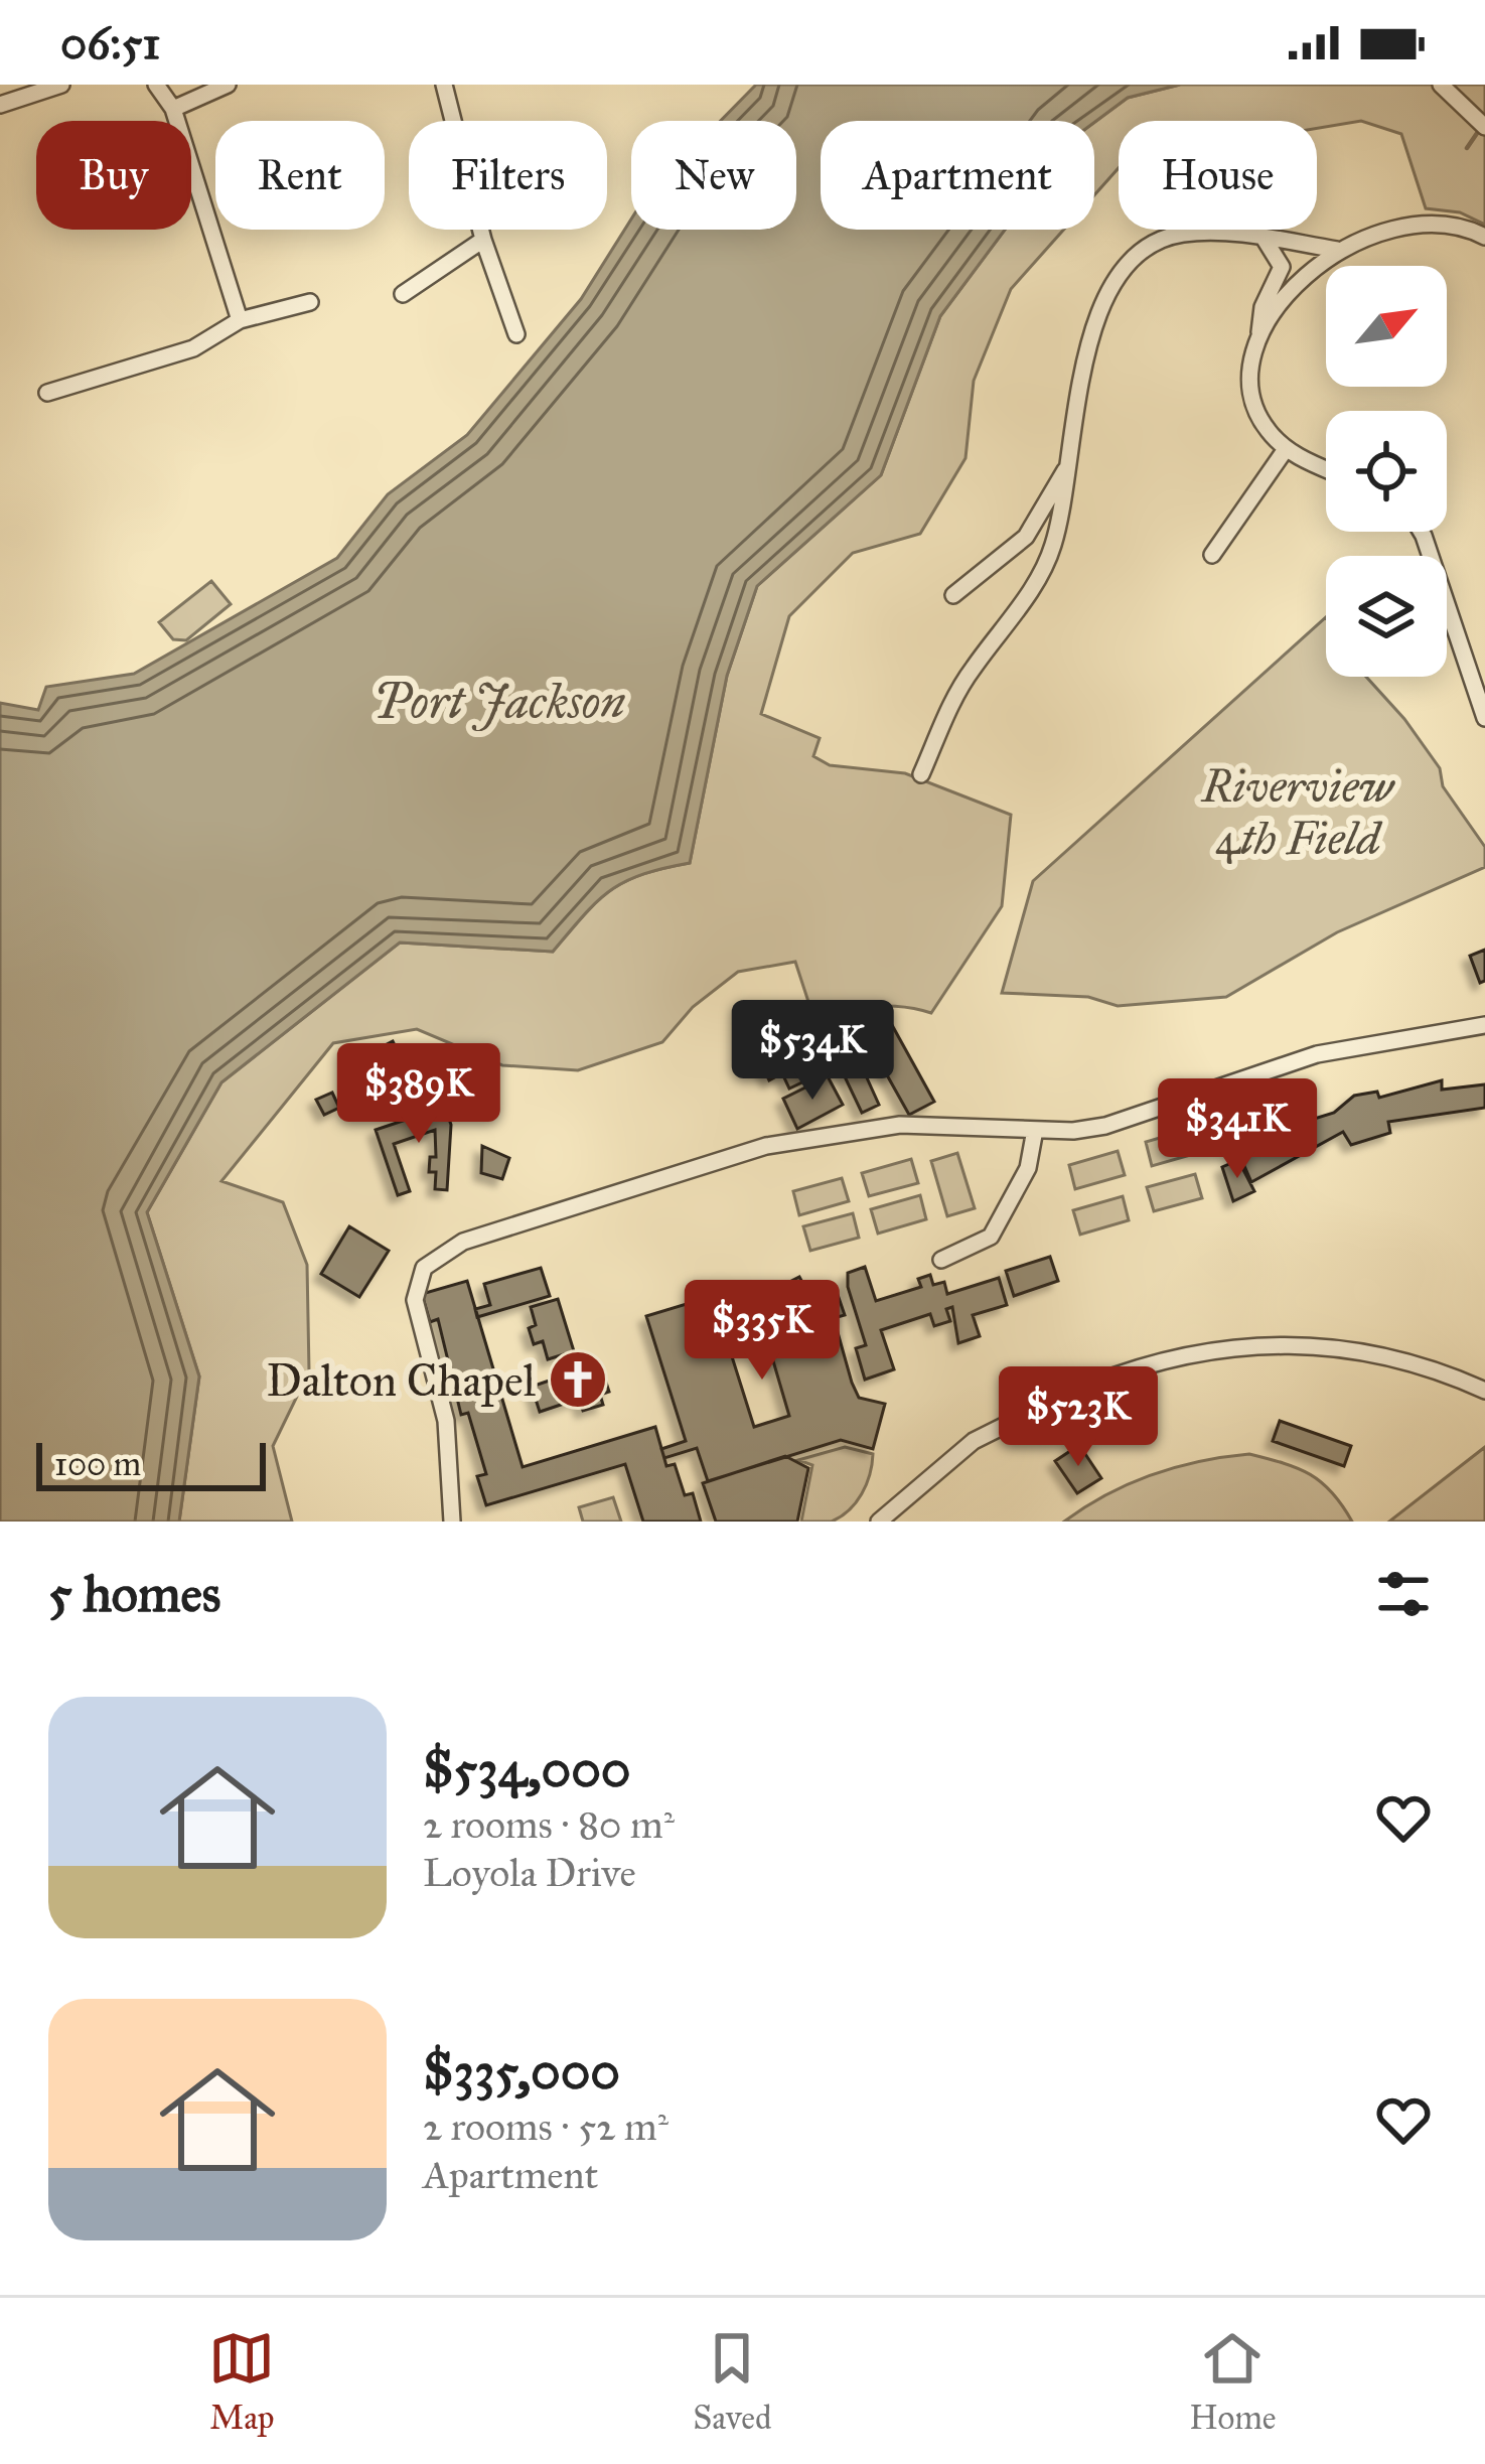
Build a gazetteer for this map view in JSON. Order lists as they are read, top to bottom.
{
  "water": ["Port Jackson"],
  "parks": ["Riverview 4th Field"],
  "places": {
    "church": ["Dalton Chapel"]
  },
  "scale_bar": "100 m",
  "north": "top right",
  "page": {
    "status": "06:51",
    "chip": [
      "Buy",
      "Rent",
      "Filters",
      "New",
      "Apartment",
      "House"
    ],
    "price": [
      "$534K",
      "$389K",
      "$341K",
      "$335K",
      "$523K"
    ],
    "scale": "100 m",
    "heading": "5 homes",
    "list": [
      {
        "name": "$534,000",
        "note": "2 rooms · 80 m² · Loyola Drive"
      },
      {
        "name": "$335,000",
        "note": "2 rooms · 52 m² · Apartment"
      }
    ],
    "tabs": ["Map", "Saved", "Home"]
  }
}
